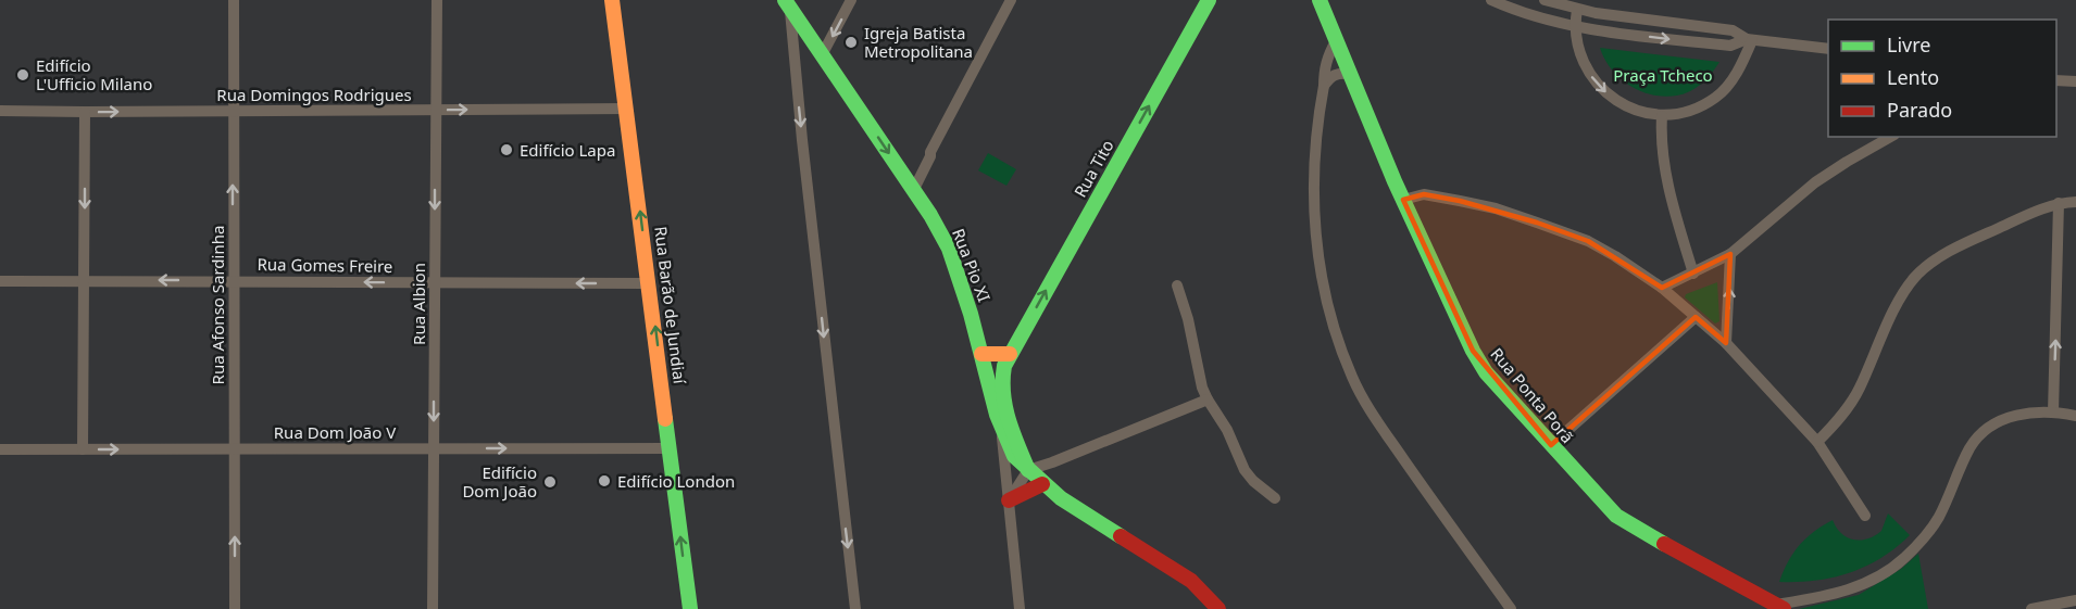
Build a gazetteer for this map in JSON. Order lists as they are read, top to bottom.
{
  "streets": {
    "main road": [
      "Rua Tito",
      "Rua Pio XI",
      "Rua Barão de Jundiaí",
      "Rua Ponta Porã"
    ],
    "street": [
      "Rua Domingos Rodrigues",
      "Rua Gomes Freire",
      "Rua Albion",
      "Rua Afonso Sardinha",
      "Rua Dom João V"
    ]
  },
  "crossings": [
    ["Rua Domingos Rodrigues", "Rua Albion"],
    ["Rua Domingos Rodrigues", "Rua Afonso Sardinha"],
    ["Rua Domingos Rodrigues", "Rua Barão de Jundiaí"],
    ["Rua Tito", "Rua Pio XI"],
    ["Rua Gomes Freire", "Rua Albion"],
    ["Rua Gomes Freire", "Rua Afonso Sardinha"],
    ["Rua Gomes Freire", "Rua Barão de Jundiaí"],
    ["Rua Albion", "Rua Dom João V"],
    ["Rua Afonso Sardinha", "Rua Dom João V"],
    ["Rua Barão de Jundiaí", "Rua Dom João V"]
  ],
  "one_way": [
    "Rua Domingos Rodrigues",
    "Rua Tito",
    "Rua Gomes Freire",
    "Rua Albion",
    "Rua Afonso Sardinha",
    "Rua Barão de Jundiaí",
    "Rua Dom João V"
  ],
  "parks": ["Praça Tcheco"],
  "places": [
    "Igreja Batista Metropolitana",
    "Edifício L'Ufficio Milano",
    "Edifício Lapa",
    "Edifício London",
    "Edifício Dom João"
  ],
  "legend": ["Livre", "Lento", "Parado"]
}
